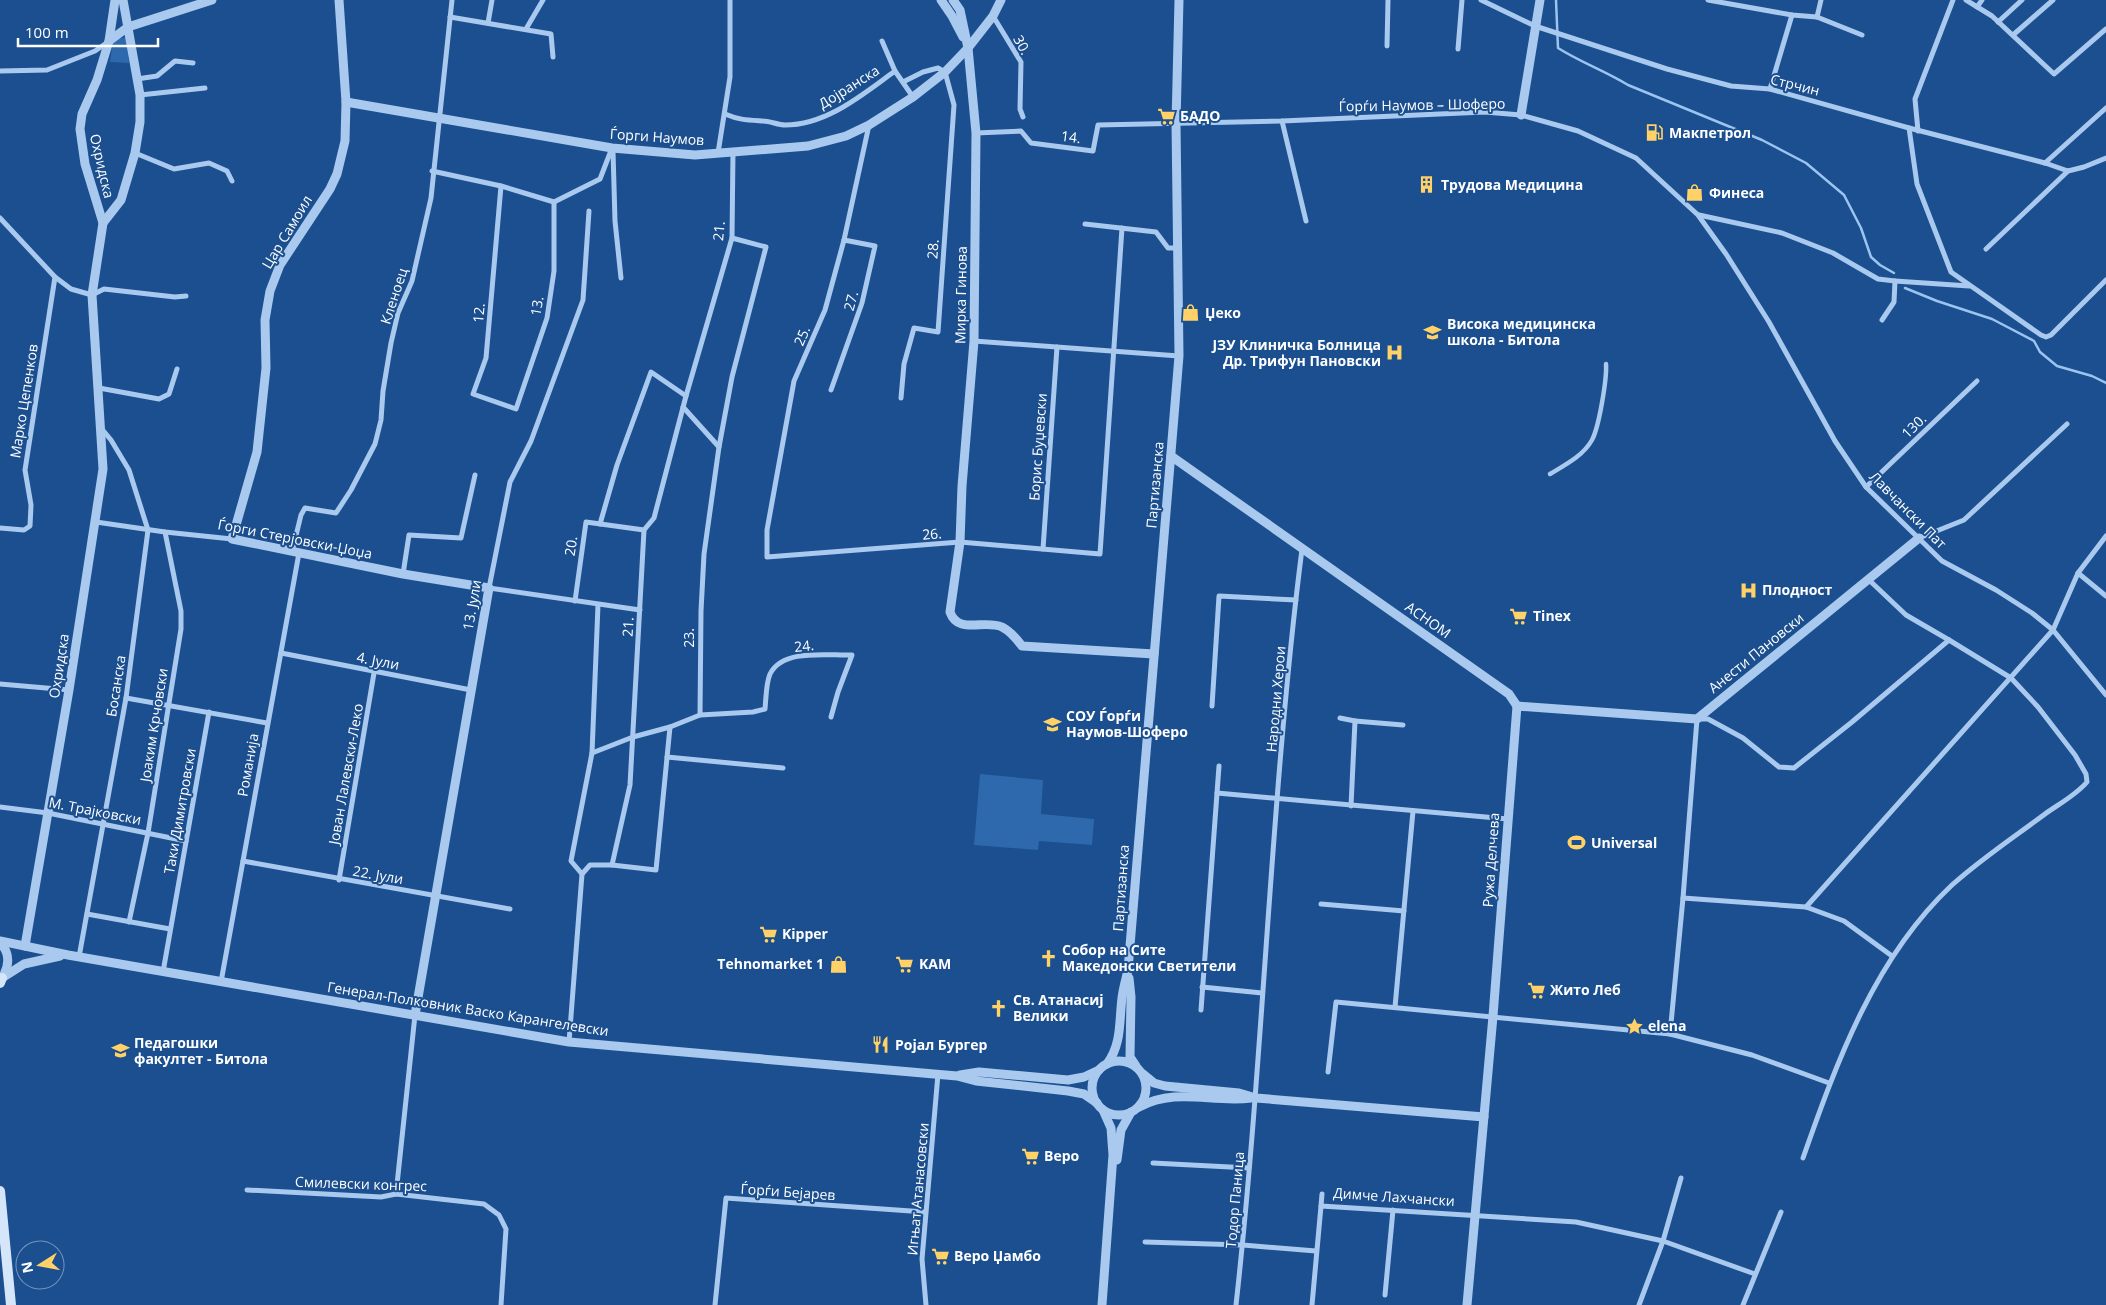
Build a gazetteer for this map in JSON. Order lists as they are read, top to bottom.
{
  "streets": {
    "street": [
      "30.",
      "Стрчин",
      "Дојранска",
      "Ѓорѓи Наумов – Шоферо",
      "Ѓорги Наумов",
      "14.",
      "Охридска",
      "21.",
      "Цар Самоил",
      "28.",
      "Мирка Гинова",
      "Кленоец",
      "27.",
      "13.",
      "12.",
      "25.",
      "Марко Цепенков",
      "130.",
      "Борис Буџевски",
      "Партизанска",
      "Лавчански Пат",
      "26.",
      "Ѓорги Стерјовски-Џоџа",
      "20.",
      "13. Јули",
      "АСНОМ",
      "23.",
      "24.",
      "Анести Пановски",
      "4. Јули",
      "Босанска",
      "Народни Херои",
      "Јоаким Крчовски",
      "Романија",
      "Јован Лалевски-Леко",
      "М. Трајковски",
      "Таки Димитровски",
      "Ружа Делчева",
      "22. Јули",
      "Генерал-Полковник Васко Карангелевски",
      "Смилевски конгрес",
      "Игњат Атанасовски",
      "Ѓорѓи Бејарев",
      "Димче Лахчански",
      "Тодор Паница"
    ]
  },
  "crossings": [
    ["30.", "Ѓорги Наумов"],
    ["Дојранска", "Ѓорги Наумов"],
    ["Ѓорѓи Наумов – Шоферо", "14."],
    ["Ѓорѓи Наумов – Шоферо", "Партизанска"],
    ["Ѓорѓи Наумов – Шоферо", "Лавчански Пат"],
    ["Ѓорги Наумов", "21."],
    ["Ѓорги Наумов", "Цар Самоил"],
    ["Ѓорги Наумов", "28."],
    ["Ѓорги Наумов", "Мирка Гинова"],
    ["Ѓорги Наумов", "Кленоец"],
    ["Ѓорги Наумов", "25."],
    ["14.", "Мирка Гинова"],
    ["14.", "Партизанска"],
    ["Охридска", "Ѓорги Стерјовски-Џоџа"],
    ["Охридска", "Босанска"],
    ["Охридска", "М. Трајковски"],
    ["Охридска", "Генерал-Полковник Васко Карангелевски"],
    ["21.", "23."],
    ["Цар Самоил", "Ѓорги Стерјовски-Џоџа"],
    ["Мирка Гинова", "Партизанска"],
    ["Мирка Гинова", "26."],
    ["Кленоец", "Ѓорги Стерјовски-Џоџа"],
    ["Кленоец", "Романија"],
    ["27.", "25."],
    ["13.", "12."],
    ["25.", "26."],
    ["130.", "Лавчански Пат"],
    ["Борис Буџевски", "26."],
    ["Партизанска", "АСНОМ"],
    ["Партизанска", "Генерал-Полковник Васко Карангелевски"],
    ["Лавчански Пат", "Анести Пановски"],
    ["Ѓорги Стерјовски-Џоџа", "13. Јули"],
    ["Ѓорги Стерјовски-Џоџа", "Босанска"],
    ["Ѓорги Стерјовски-Џоџа", "Јоаким Крчовски"],
    ["Ѓорги Стерјовски-Џоџа", "Романија"],
    ["13. Јули", "4. Јули"],
    ["13. Јули", "22. Јули"],
    ["13. Јули", "Генерал-Полковник Васко Карангелевски"],
    ["АСНОМ", "Народни Херои"],
    ["АСНОМ", "Ружа Делчева"],
    ["23.", "24."],
    ["4. Јули", "Романија"],
    ["4. Јули", "Јован Лалевски-Леко"],
    ["Босанска", "М. Трајковски"],
    ["Босанска", "Генерал-Полковник Васко Карангелевски"],
    ["Народни Херои", "Генерал-Полковник Васко Карангелевски"],
    ["Народни Херои", "Тодор Паница"],
    ["Јоаким Крчовски", "М. Трајковски"],
    ["Романија", "22. Јули"],
    ["Романија", "Генерал-Полковник Васко Карангелевски"],
    ["Јован Лалевски-Леко", "22. Јули"],
    ["М. Трајковски", "Таки Димитровски"],
    ["Таки Димитровски", "Генерал-Полковник Васко Карангелевски"],
    ["Ружа Делчева", "Генерал-Полковник Васко Карангелевски"],
    ["Генерал-Полковник Васко Карангелевски", "Игњат Атанасовски"],
    ["Генерал-Полковник Васко Карангелевски", "Тодор Паница"],
    ["Игњат Атанасовски", "Ѓорѓи Бејарев"]
  ],
  "places": {
    "supermarket": [
      "БАДО",
      "Tinex",
      "Kipper",
      "KAM",
      "Жито Леб",
      "Веро",
      "Веро Џамбо"
    ],
    "fuel station": ["Макпетрол"],
    "building": ["Трудова Медицина"],
    "shop": ["Финеса", "Џеко", "Tehnomarket 1"],
    "school or university": ["Висока медицинска школа - Битола", "СОУ Ѓорѓи Наумов-Шоферо", "Педагошки факултет - Битола"],
    "hospital": ["ЈЗУ Клиничка Болница Др. Трифун Пановски", "Плодност"],
    "sports": ["Universal"],
    "church": ["Собор на Сите Македонски Светители", "Св. Атанасиј Велики"],
    "place": ["elena"],
    "restaurant": ["Ројал Бургер"]
  },
  "scale_bar": "100 m",
  "north": "left"
}
